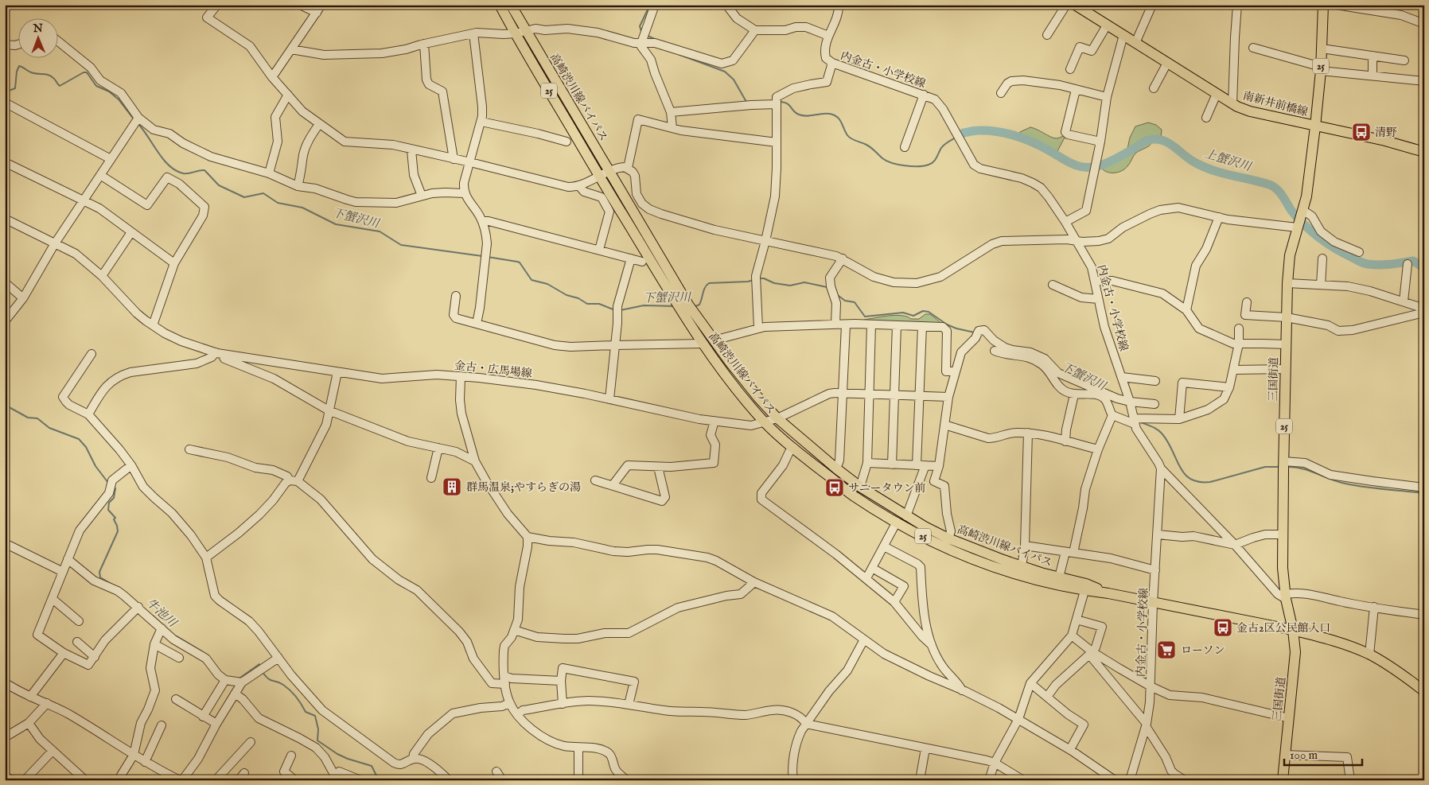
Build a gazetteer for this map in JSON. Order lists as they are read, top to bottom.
{
  "streets": {
    "main road": [
      "25",
      "高崎渋川線バイパス",
      "南新井前橋線",
      "三国街道"
    ],
    "street": ["内金古・小学校線", "金古・広馬場線"]
  },
  "crossings": [
    ["内金古・小学校線", "高崎渋川線バイパス"],
    ["高崎渋川線バイパス", "金古・広馬場線"],
    ["高崎渋川線バイパス", "三国街道"],
    ["南新井前橋線", "三国街道"]
  ],
  "water": ["上蟹沢川", "下蟹沢川", "牛池川"],
  "places": {
    "bus stop": ["清野", "サニータウン前", "金古2区公民館入口"],
    "building": ["群馬温泉;やすらぎの湯"],
    "supermarket": ["ローソン"]
  },
  "scale_bar": "100 m",
  "north": "top"
}
